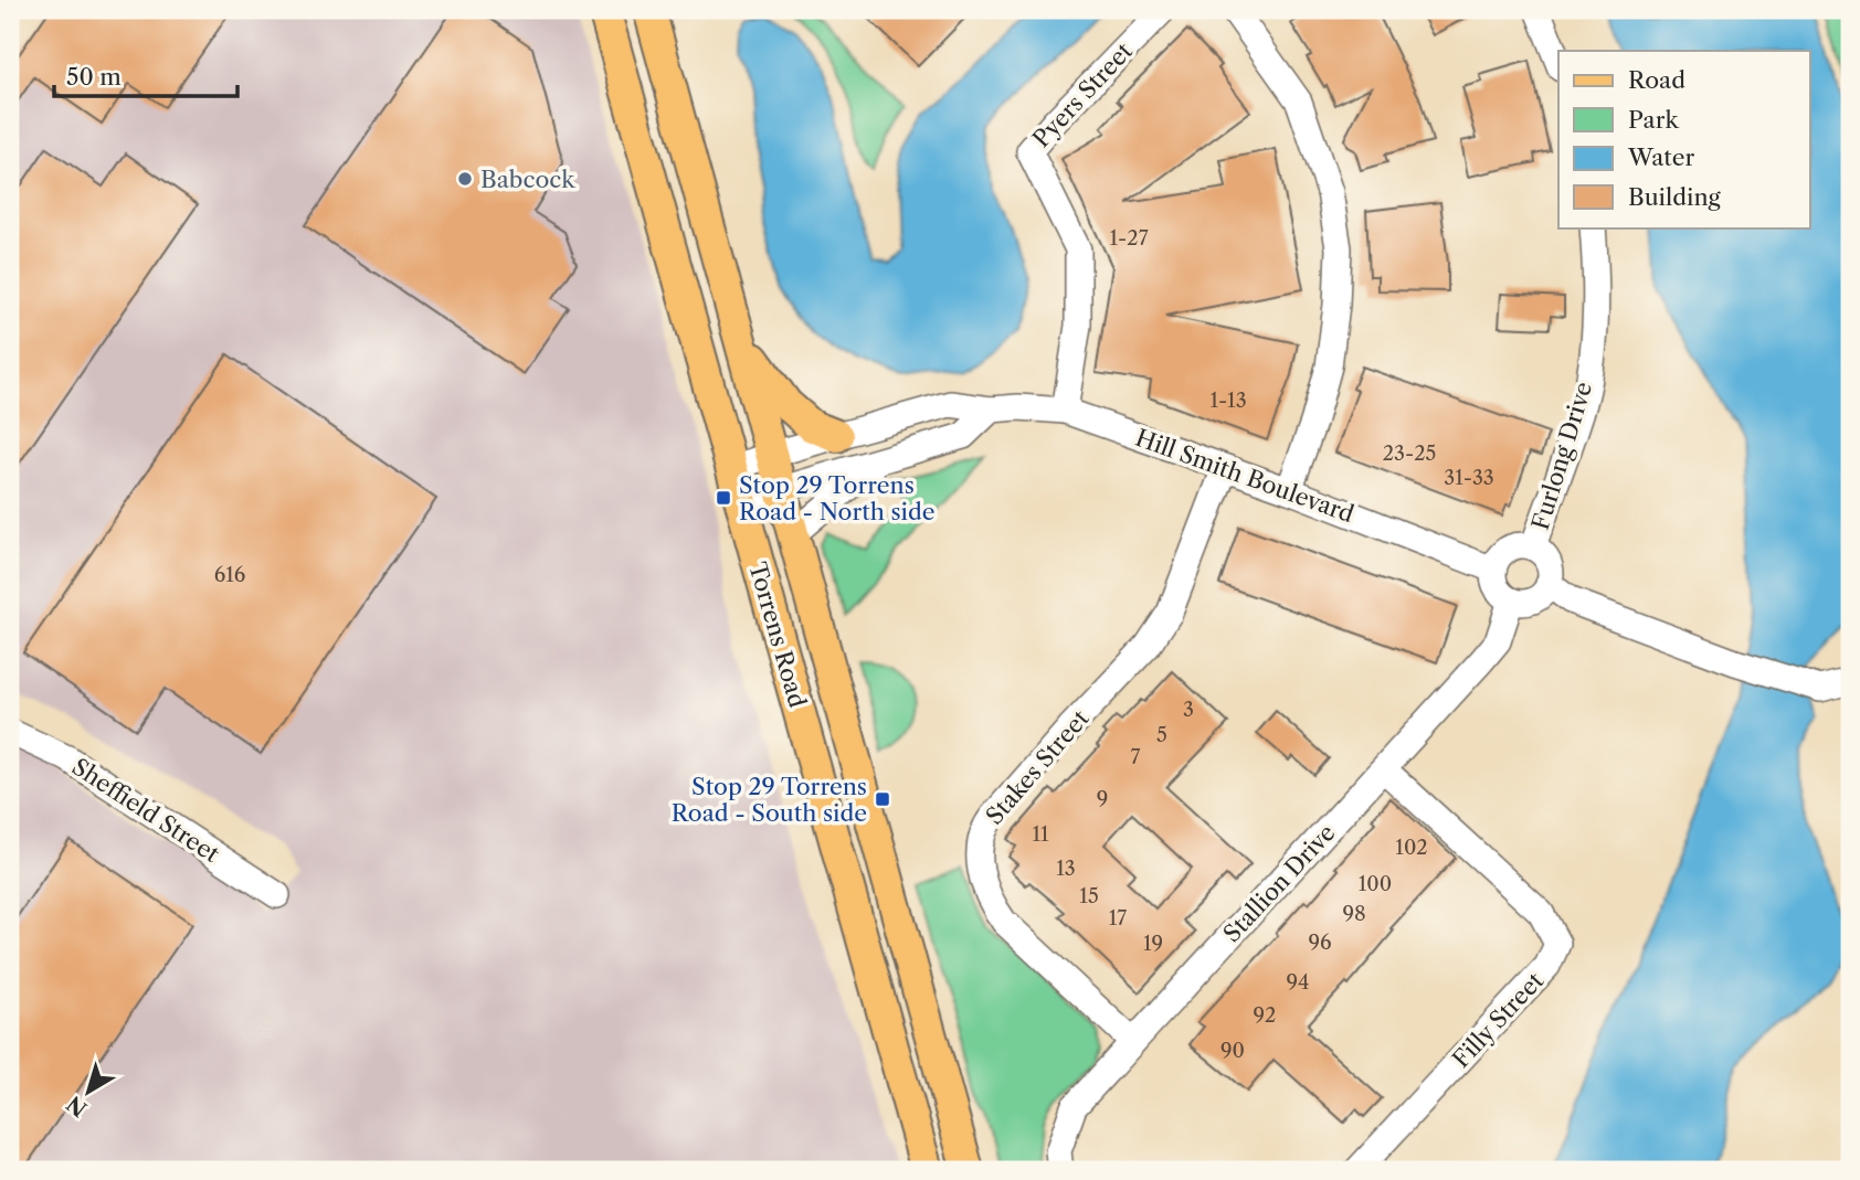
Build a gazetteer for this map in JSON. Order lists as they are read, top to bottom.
{
  "streets": {
    "main road": ["Torrens Road"],
    "street": [
      "Pyers Street",
      "Furlong Drive",
      "Hill Smith Boulevard",
      "Stakes Street",
      "Sheffield Street",
      "Stallion Drive",
      "Filly Street"
    ]
  },
  "crossings": [
    ["Pyers Street", "Hill Smith Boulevard"],
    ["Furlong Drive", "Hill Smith Boulevard"],
    ["Furlong Drive", "Stallion Drive"],
    ["Hill Smith Boulevard", "Torrens Road"],
    ["Hill Smith Boulevard", "Stakes Street"],
    ["Hill Smith Boulevard", "Stallion Drive"],
    ["Stakes Street", "Stallion Drive"],
    ["Stallion Drive", "Filly Street"]
  ],
  "places": {
    "other": ["Babcock"],
    "transit": ["Stop 29 Torrens Road - North side", "Stop 29 Torrens Road - South side"]
  },
  "house_numbers": [
    "1-27",
    "1-13",
    "23-25",
    "31-33",
    "616",
    "3",
    "5",
    "7",
    "9",
    "11",
    "102",
    "13",
    "100",
    "15",
    "98",
    "17",
    "96",
    "19",
    "94",
    "92",
    "90"
  ],
  "legend": [
    "Road",
    "Park",
    "Water",
    "Building"
  ],
  "scale_bar": "50 m",
  "north": "bottom left"
}
